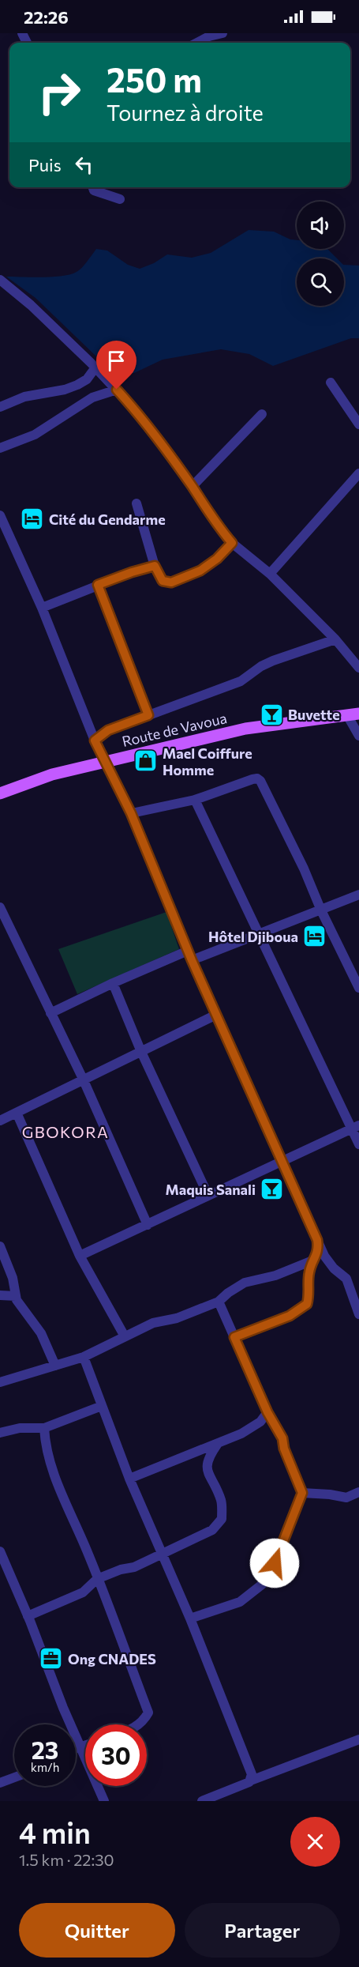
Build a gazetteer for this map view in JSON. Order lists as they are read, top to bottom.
{
  "streets": {
    "main road": ["Route de Vavoua"]
  },
  "districts": ["GBOKORA"],
  "places": {
    "hotel": ["Cité du Gendarme", "Hôtel Djiboua"],
    "bar": ["Buvette", "Maquis Sanali"],
    "shop": ["Mael Coiffure Homme"],
    "office": ["Ong CNADES"]
  },
  "page": {
    "status": "22:26",
    "turn": ["250 m", "Tournez à droite"],
    "then": "Puis",
    "speed": "23 km/h",
    "limit": "30",
    "heading": ["4 min", "1.5 km · 22:30"],
    "buttons": ["Quitter", "Partager"]
  }
}
